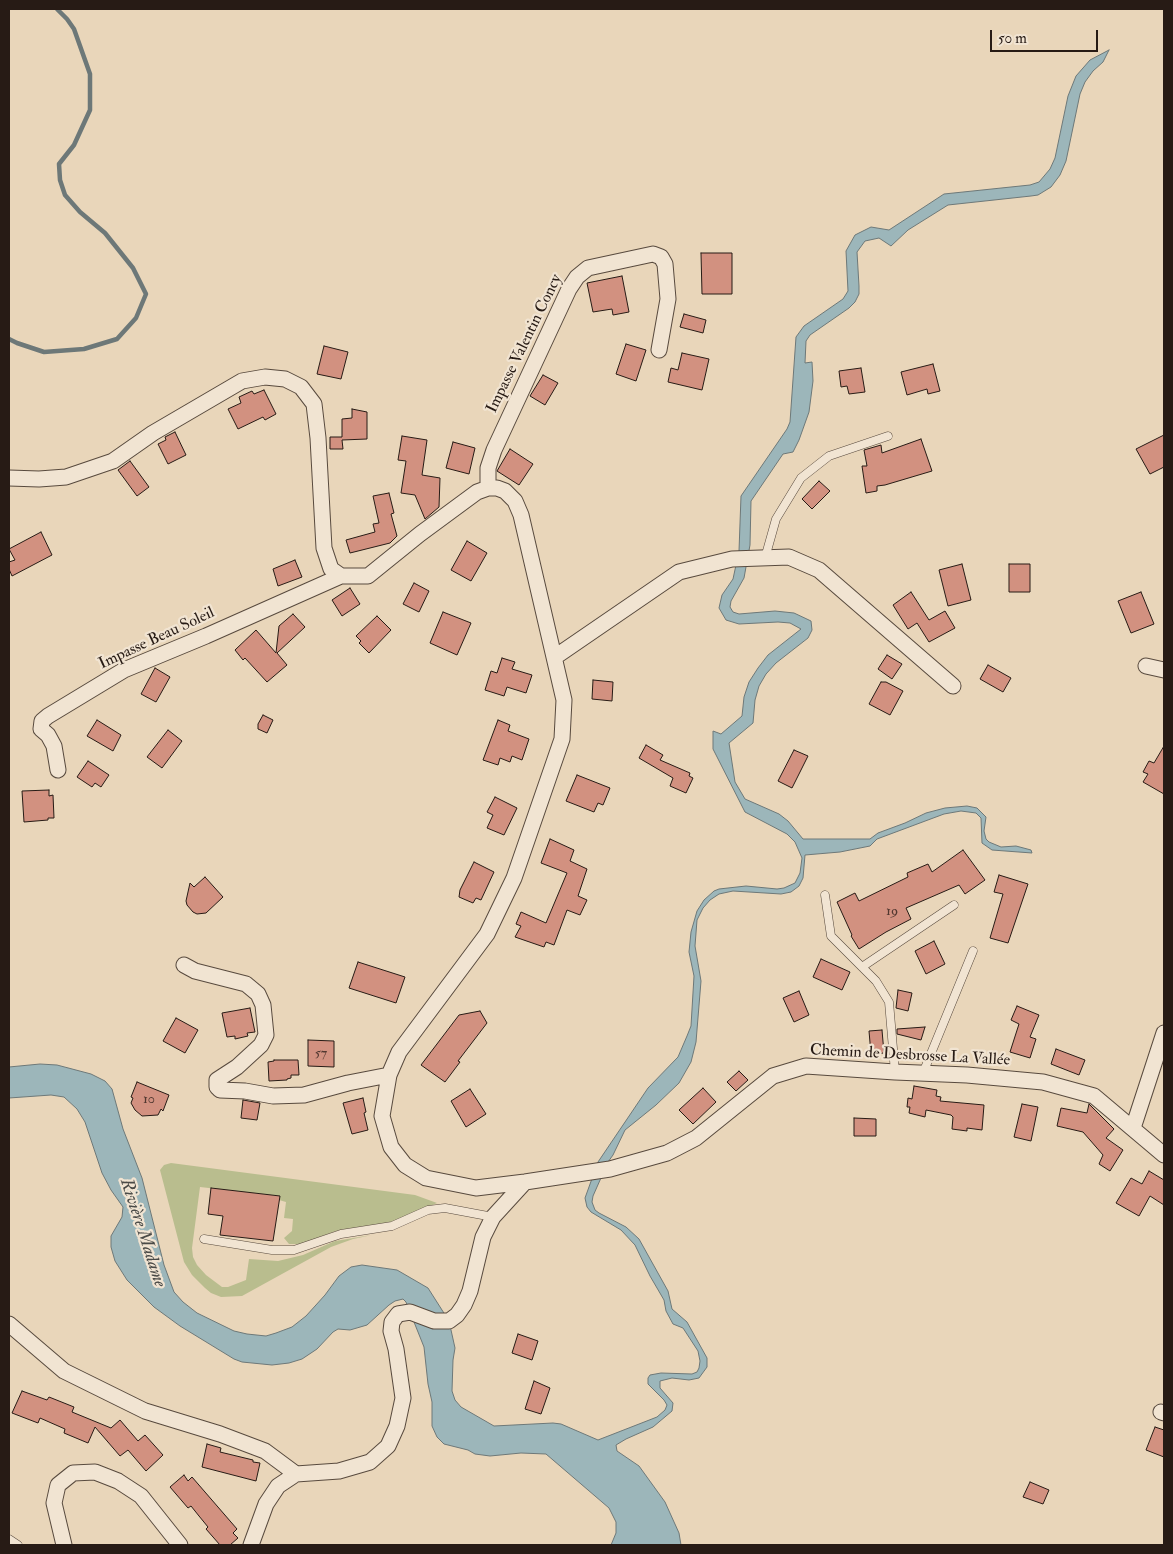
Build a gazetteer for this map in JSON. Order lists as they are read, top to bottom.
{
  "streets": {
    "street": ["Impasse Valentin Concy", "Impasse Beau Soleil", "Chemin de Desbrosse La Vallée"]
  },
  "crossings": [
    ["Impasse Valentin Concy", "Chemin de Desbrosse La Vallée"]
  ],
  "water": ["Rivière Madame"],
  "house_numbers": ["19", "57", "10"],
  "scale_bar": "50 m"
}
